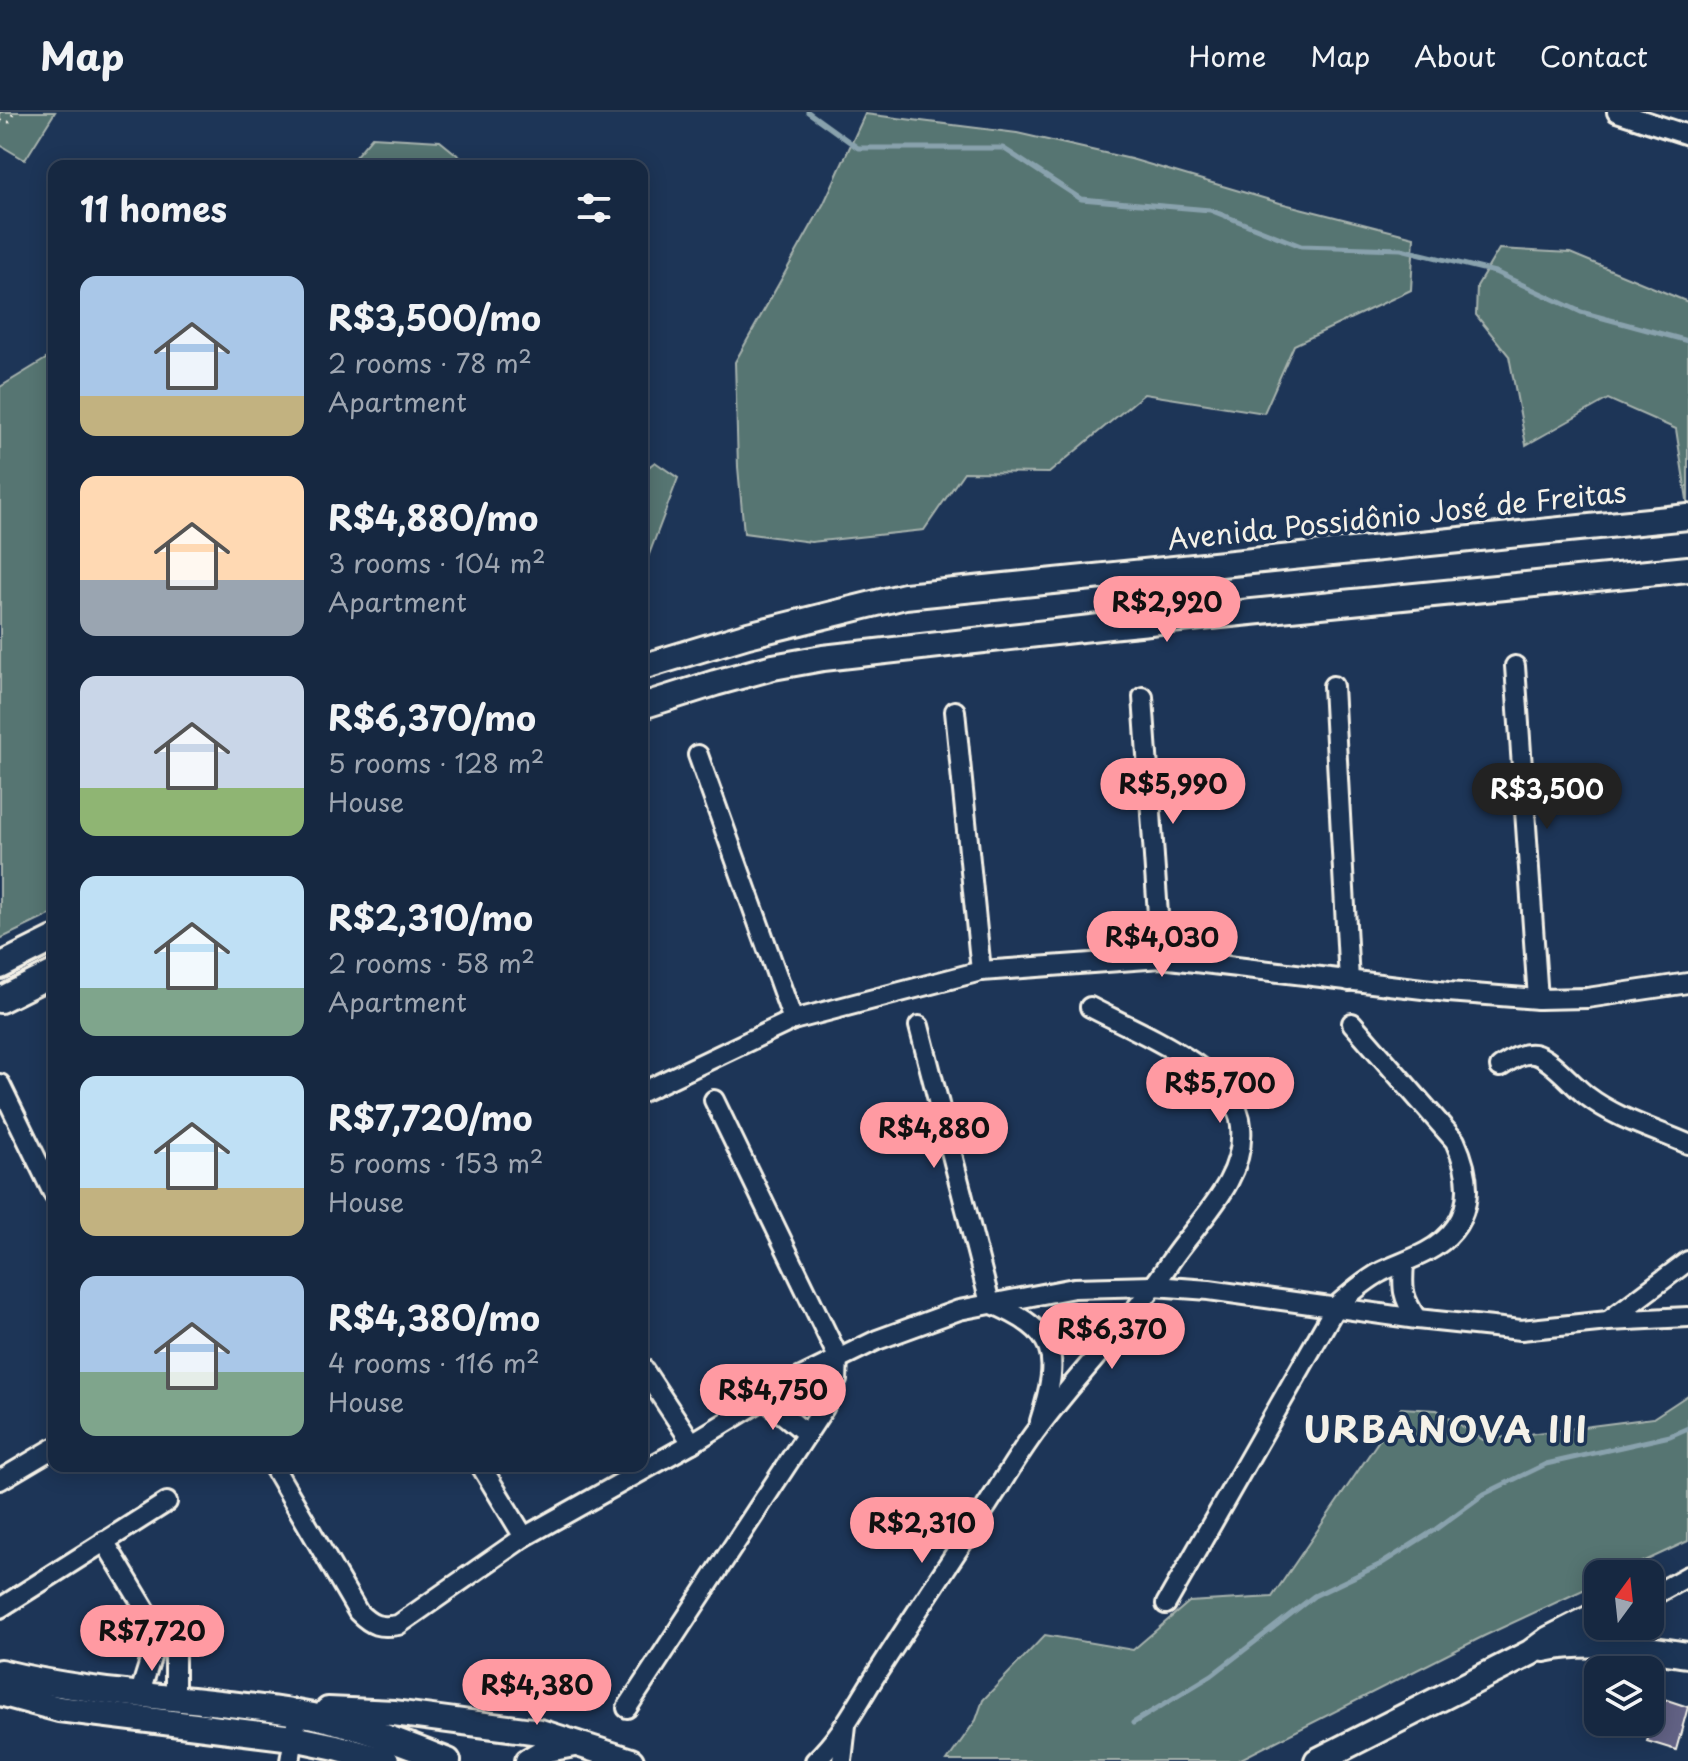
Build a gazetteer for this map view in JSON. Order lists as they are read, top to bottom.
{
  "streets": {
    "street": ["Avenida Possidônio José de Freitas"]
  },
  "districts": ["URBANOVA III"],
  "north": "top",
  "page": {
    "header": "Map",
    "nav": [
      "Home",
      "Map",
      "About",
      "Contact"
    ],
    "heading": "11 homes",
    "list": [
      {
        "name": "R$3,500/mo",
        "note": "2 rooms · 78 m² · Apartment"
      },
      {
        "name": "R$4,880/mo",
        "note": "3 rooms · 104 m² · Apartment"
      },
      {
        "name": "R$6,370/mo",
        "note": "5 rooms · 128 m² · House"
      },
      {
        "name": "R$2,310/mo",
        "note": "2 rooms · 58 m² · Apartment"
      },
      {
        "name": "R$7,720/mo",
        "note": "5 rooms · 153 m² · House"
      },
      {
        "name": "R$4,380/mo",
        "note": "4 rooms · 116 m² · House"
      }
    ],
    "price": [
      "R$2,920",
      "R$5,990",
      "R$3,500",
      "R$4,030",
      "R$5,700",
      "R$4,880",
      "R$6,370",
      "R$4,750",
      "R$2,310",
      "R$7,720",
      "R$4,380"
    ]
  }
}
